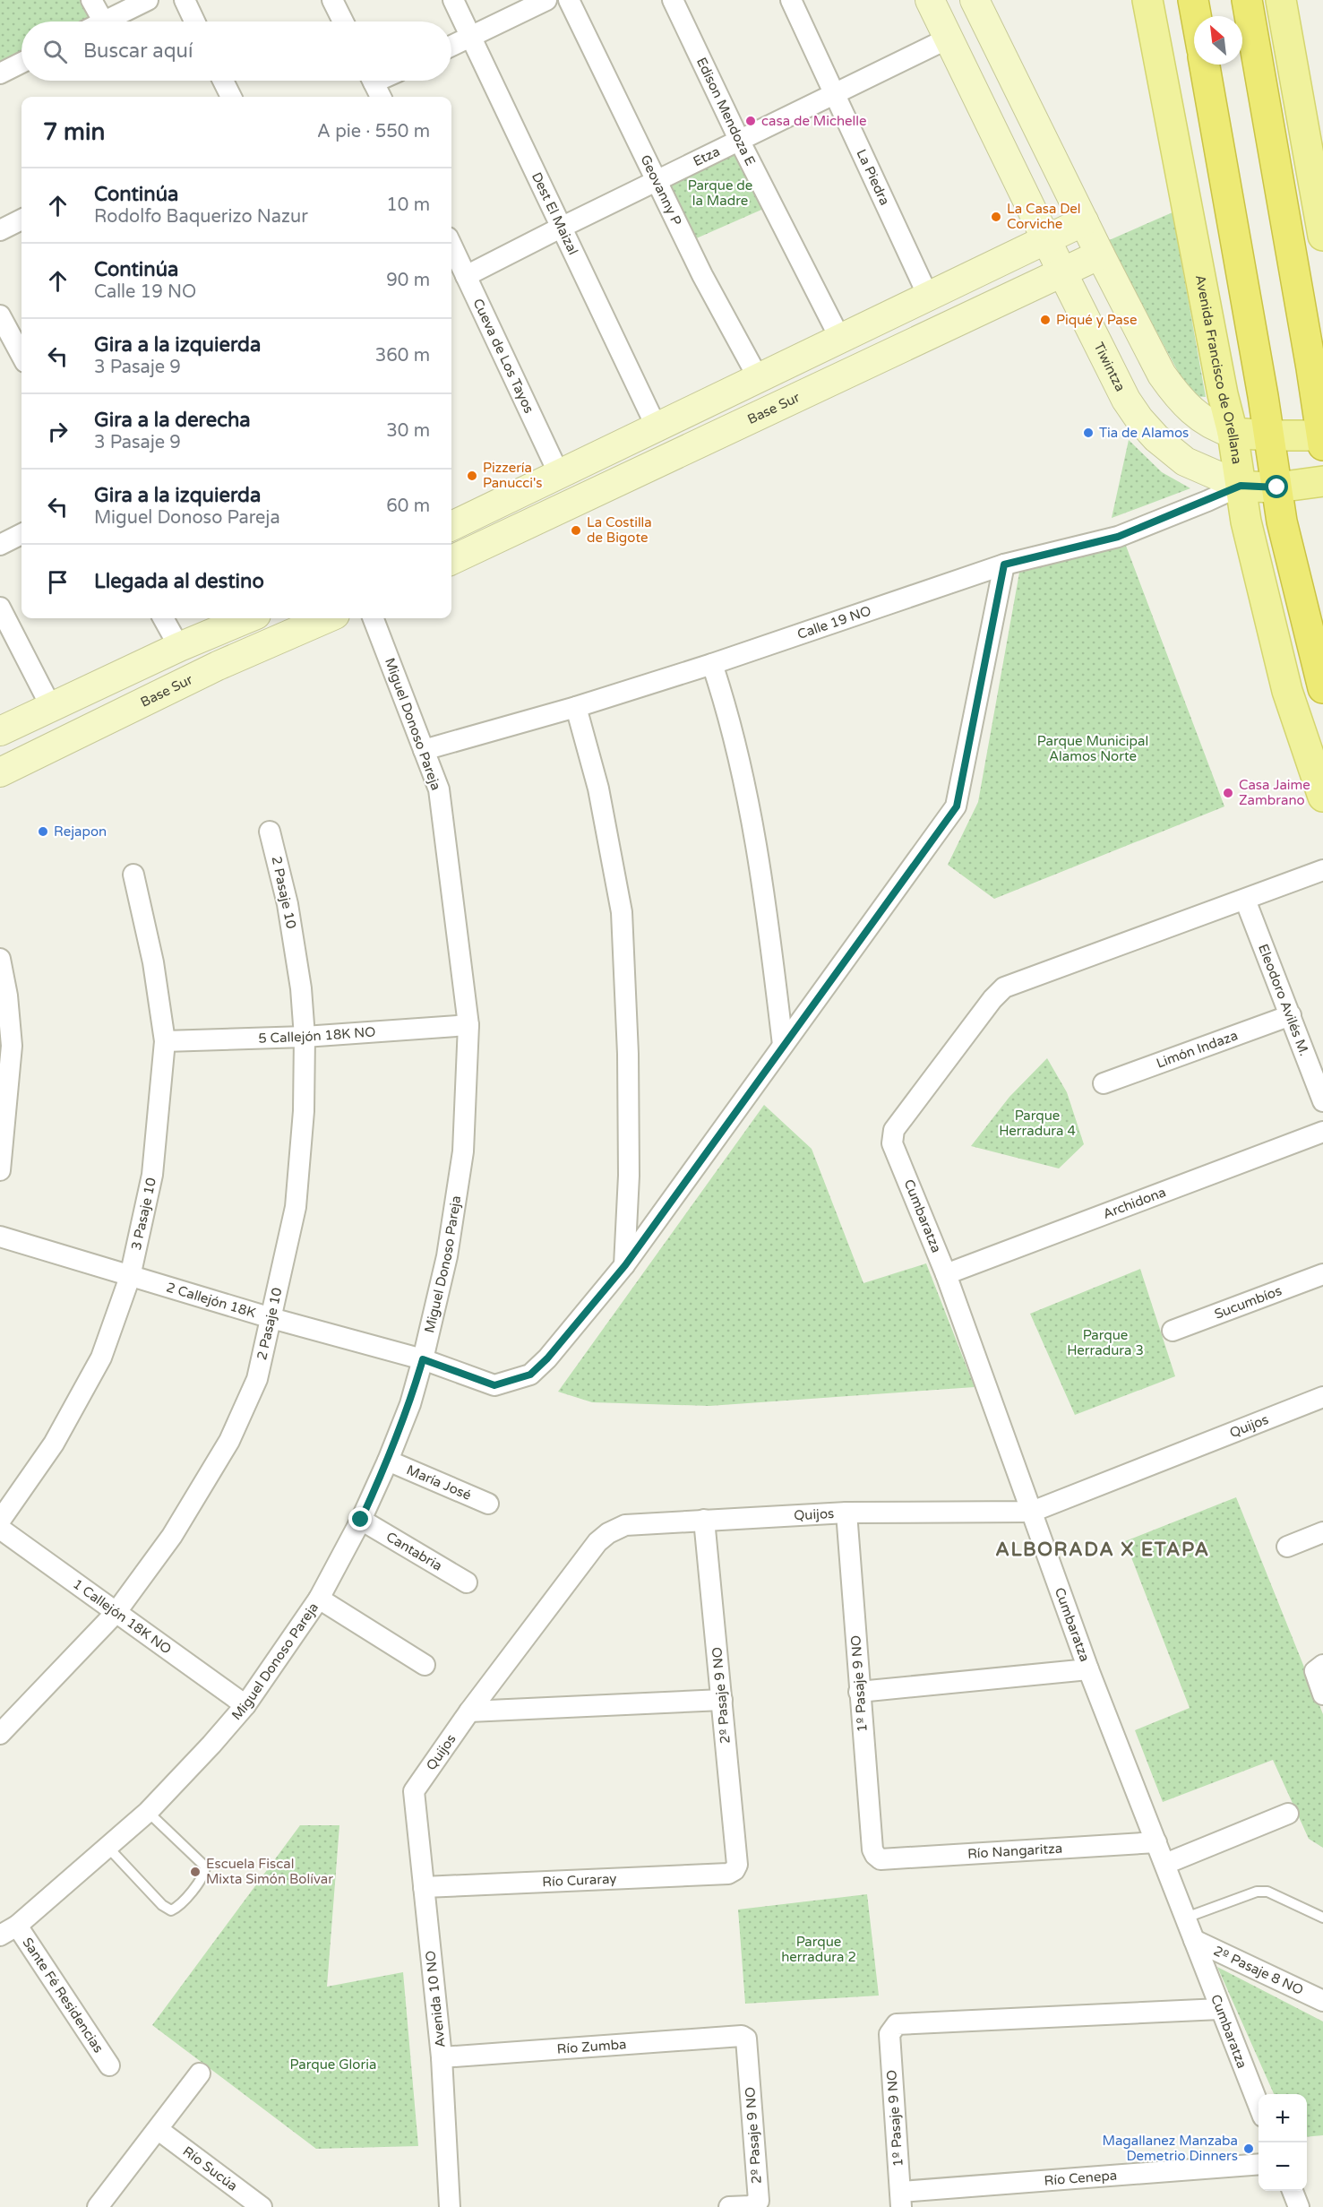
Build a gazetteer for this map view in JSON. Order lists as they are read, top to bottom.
{
  "streets": {
    "main road": ["Avenida Francisco de Orellana"],
    "street": [
      "Edison Mendoza E",
      "Etza",
      "La Piedra",
      "Geovanny P",
      "Dest El Maizal",
      "Cueva de Los Tayos",
      "Tiwintza",
      "Base Sur",
      "Calle 19 NO",
      "Miguel Donoso Pareja",
      "2 Pasaje 10",
      "Eleodoro Avilés M.",
      "5 Callejón 18K NO",
      "Limón Indaza",
      "Archidona",
      "3 Pasaje 10",
      "Cumbaratza",
      "2 Callejón 18K",
      "Sucumbíos",
      "Quijos",
      "María José",
      "Cantabria",
      "1 Callejón 18K NO",
      "1º Pasaje 9 NO",
      "2º Pasaje 9 NO",
      "Río Nangaritza",
      "Río Curaray",
      "2º Pasaje 8 NO",
      "Sante Fé Residencias",
      "Avenida 10 NO",
      "Río Zumba",
      "Río Sucúa",
      "Río Cenepa"
    ]
  },
  "crossings": [
    ["Edison Mendoza E", "Etza"],
    ["Etza", "La Piedra"],
    ["Etza", "Geovanny P"],
    ["Etza", "Dest El Maizal"],
    ["Etza", "Cueva de Los Tayos"],
    ["Etza", "Tiwintza"],
    ["Tiwintza", "Avenida Francisco de Orellana"],
    ["Tiwintza", "Base Sur"],
    ["Tiwintza", "Calle 19 NO"],
    ["Avenida Francisco de Orellana", "Calle 19 NO"],
    ["Calle 19 NO", "Miguel Donoso Pareja"],
    ["Calle 19 NO", "2 Callejón 18K"],
    ["Miguel Donoso Pareja", "5 Callejón 18K NO"],
    ["Miguel Donoso Pareja", "2 Callejón 18K"],
    ["Miguel Donoso Pareja", "María José"],
    ["Miguel Donoso Pareja", "Cantabria"],
    ["Miguel Donoso Pareja", "1 Callejón 18K NO"],
    ["Miguel Donoso Pareja", "Sante Fé Residencias"],
    ["2 Pasaje 10", "5 Callejón 18K NO"],
    ["2 Pasaje 10", "2 Callejón 18K"],
    ["2 Pasaje 10", "1 Callejón 18K NO"],
    ["Eleodoro Avilés M.", "Limón Indaza"],
    ["Eleodoro Avilés M.", "Cumbaratza"],
    ["5 Callejón 18K NO", "3 Pasaje 10"],
    ["Archidona", "Cumbaratza"],
    ["3 Pasaje 10", "2 Callejón 18K"],
    ["Cumbaratza", "Quijos"],
    ["Cumbaratza", "1º Pasaje 9 NO"],
    ["Cumbaratza", "Río Nangaritza"],
    ["Cumbaratza", "2º Pasaje 8 NO"],
    ["Quijos", "1º Pasaje 9 NO"],
    ["Quijos", "2º Pasaje 9 NO"],
    ["Quijos", "Avenida 10 NO"],
    ["1º Pasaje 9 NO", "Río Nangaritza"],
    ["1º Pasaje 9 NO", "Río Cenepa"],
    ["2º Pasaje 9 NO", "Río Curaray"],
    ["2º Pasaje 9 NO", "Río Zumba"],
    ["Río Curaray", "Avenida 10 NO"],
    ["Avenida 10 NO", "Río Zumba"]
  ],
  "districts": ["ALBORADA X ETAPA"],
  "parks": [
    "Parque de la Madre",
    "Parque Municipal Alamos Norte",
    "Parque Herradura 4",
    "Parque Herradura 3",
    "Parque herradura 2",
    "Parque Gloria"
  ],
  "places": [
    "casa de Michelle",
    "La Casa Del Corviche",
    "Piqué y Pase",
    "Tia de Alamos",
    "Pizzería Panucci's",
    "La Costilla de Bigote",
    "Casa Jaime Zambrano",
    "Rejapon",
    "Escuela Fiscal Mixta Simón Bolívar",
    "Magallanez Manzaba Demetrio Dinners"
  ],
  "north": "top left",
  "page": {
    "search": "Buscar aquí",
    "heading": ["7 min", "A pie · 550 m"],
    "list": [
      ["Continúa", "Rodolfo Baquerizo Nazur", "10 m"],
      ["Continúa", "Calle 19 NO", "90 m"],
      ["Gira a la izquierda", "3 Pasaje 9", "360 m"],
      ["Gira a la derecha", "3 Pasaje 9", "30 m"],
      ["Gira a la izquierda", "Miguel Donoso Pareja", "60 m"],
      "Llegada al destino"
    ],
    "map_buttons": ["+", "−"]
  }
}
